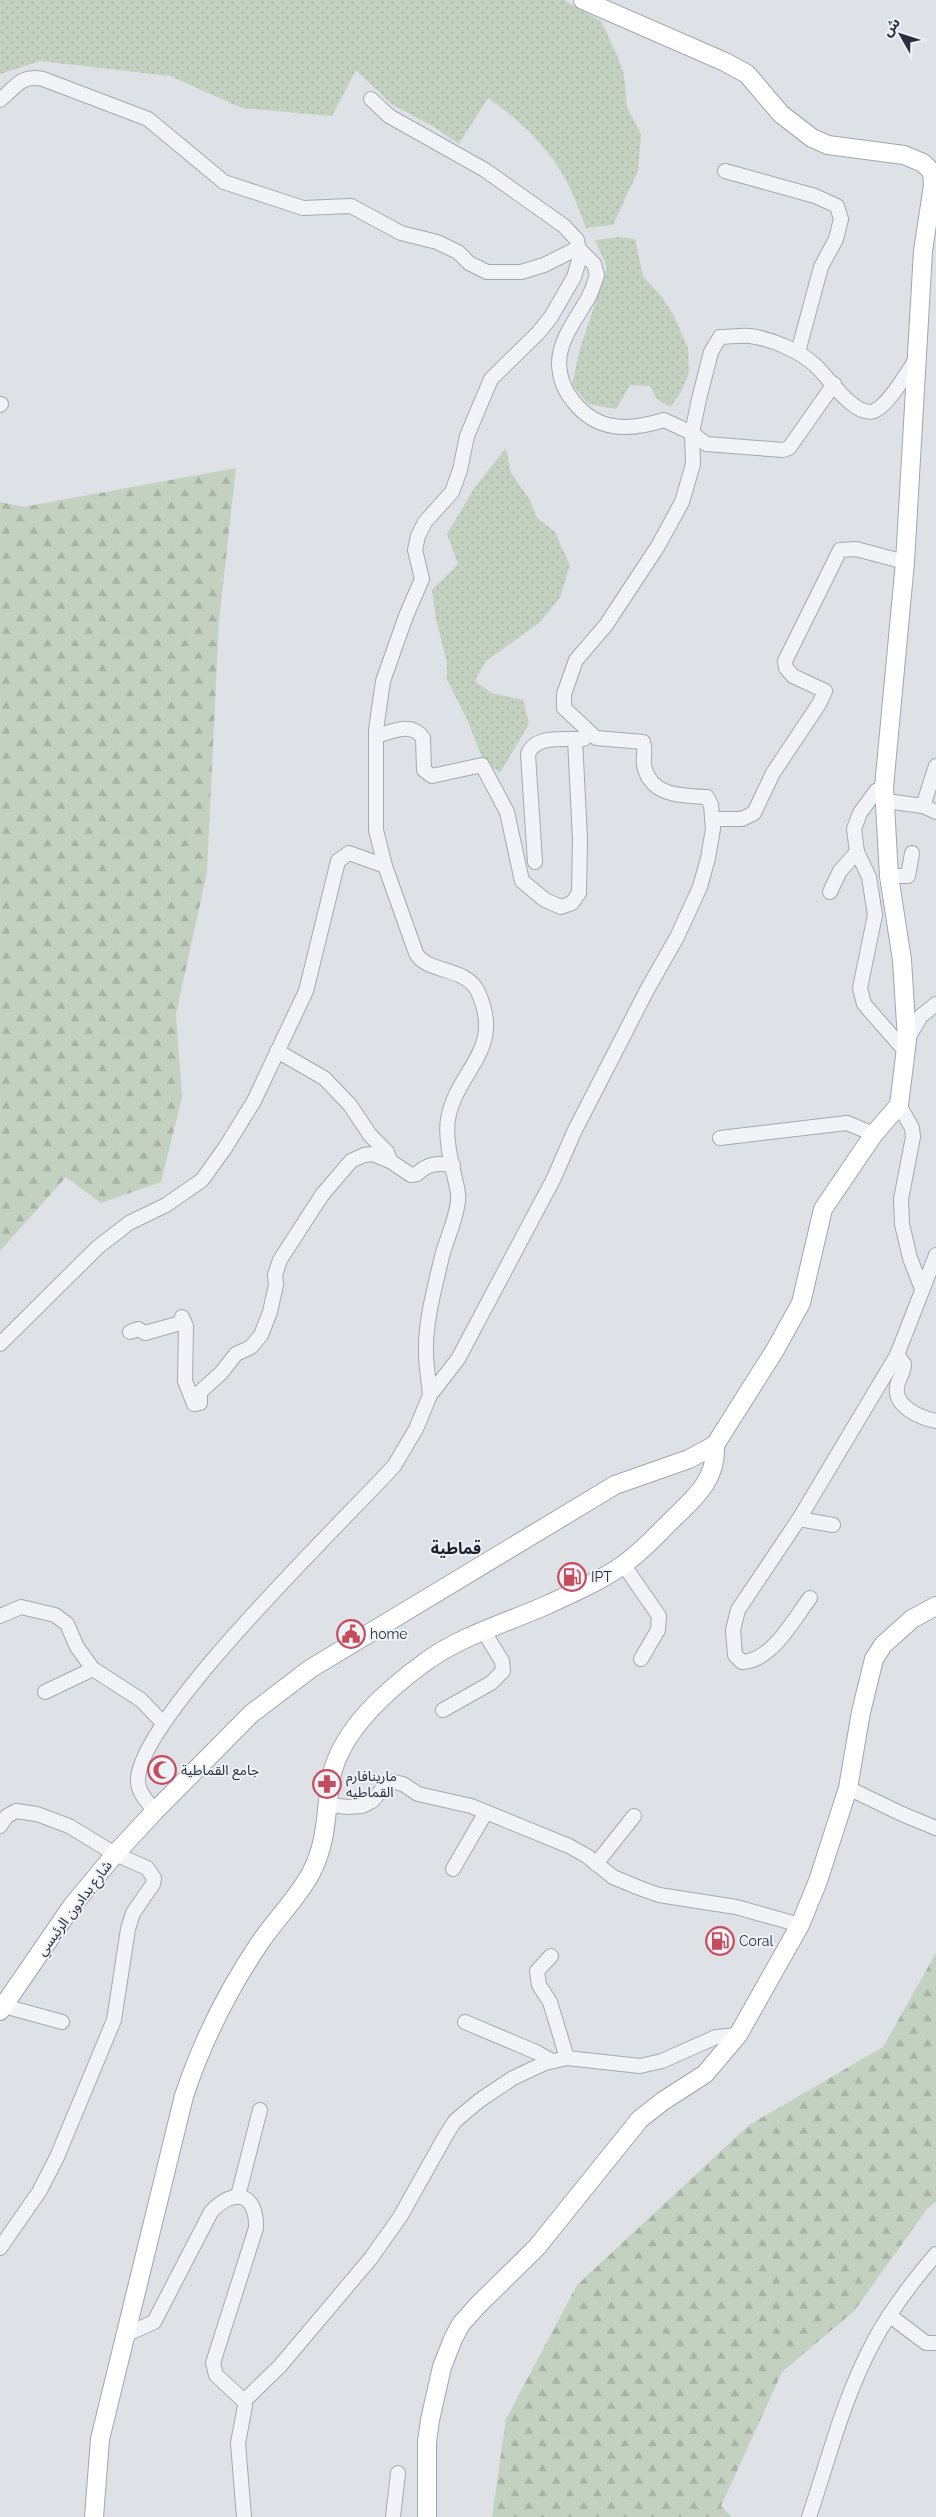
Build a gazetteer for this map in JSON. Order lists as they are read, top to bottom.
{
  "streets": {
    "main road": ["شارع بدادون الرئيسي"]
  },
  "districts": ["قماطية"],
  "places": {
    "fuel station": ["IPT", "Coral"],
    "public building": ["home"],
    "mosque": ["جامع القماطية"],
    "pharmacy": ["مارينافارم القماطيه"]
  },
  "north": "top left"
}
